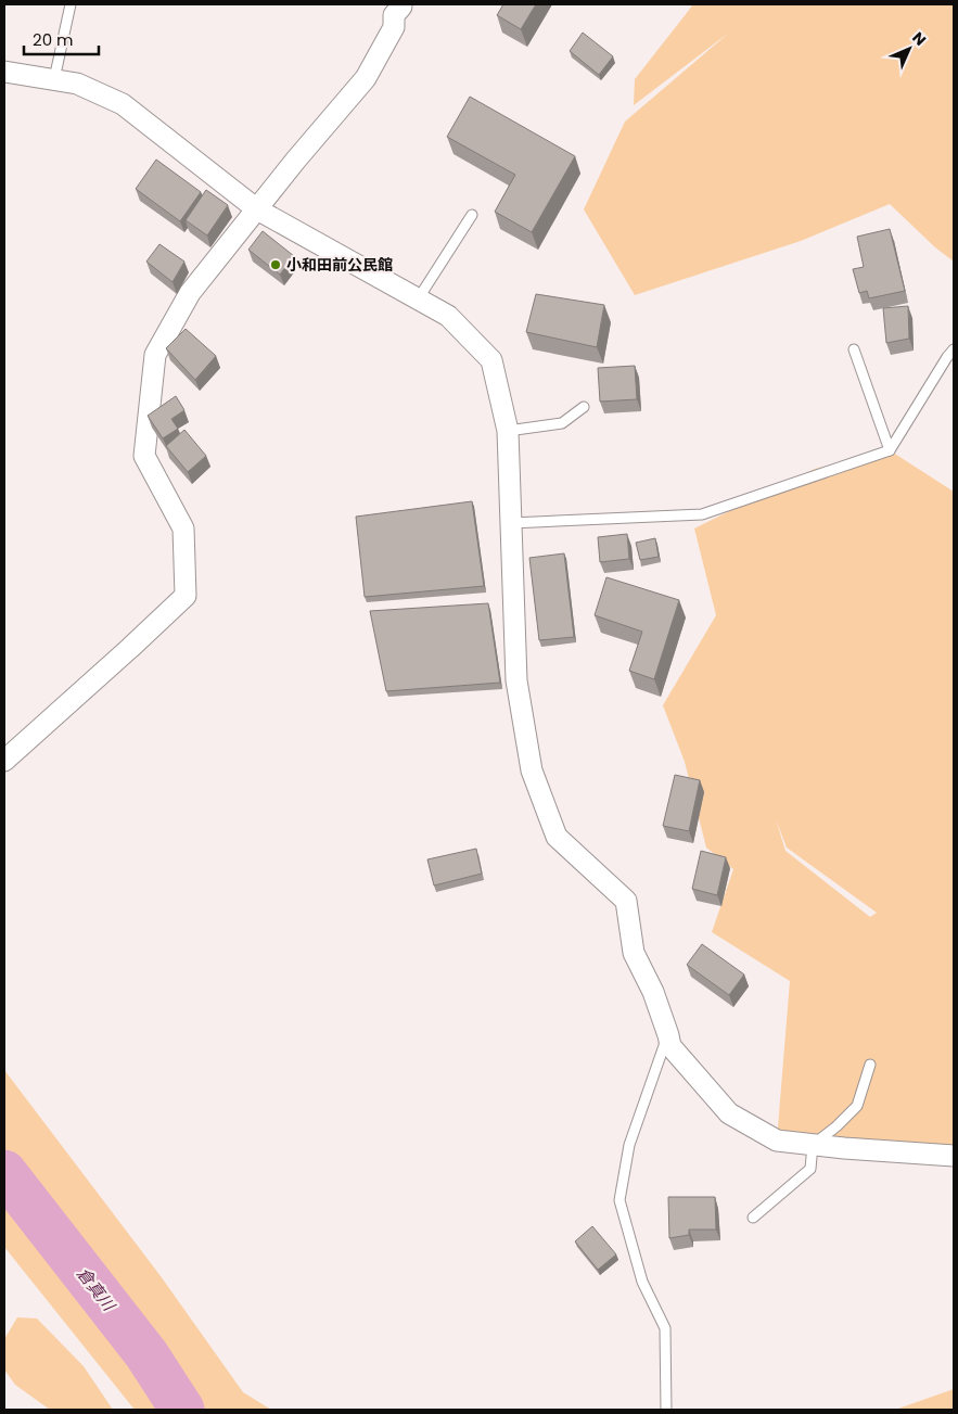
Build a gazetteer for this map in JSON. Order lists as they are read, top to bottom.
{
  "water": ["倉真川"],
  "places": ["小和田前公民館"],
  "scale_bar": "20 m",
  "north": "top right"
}
